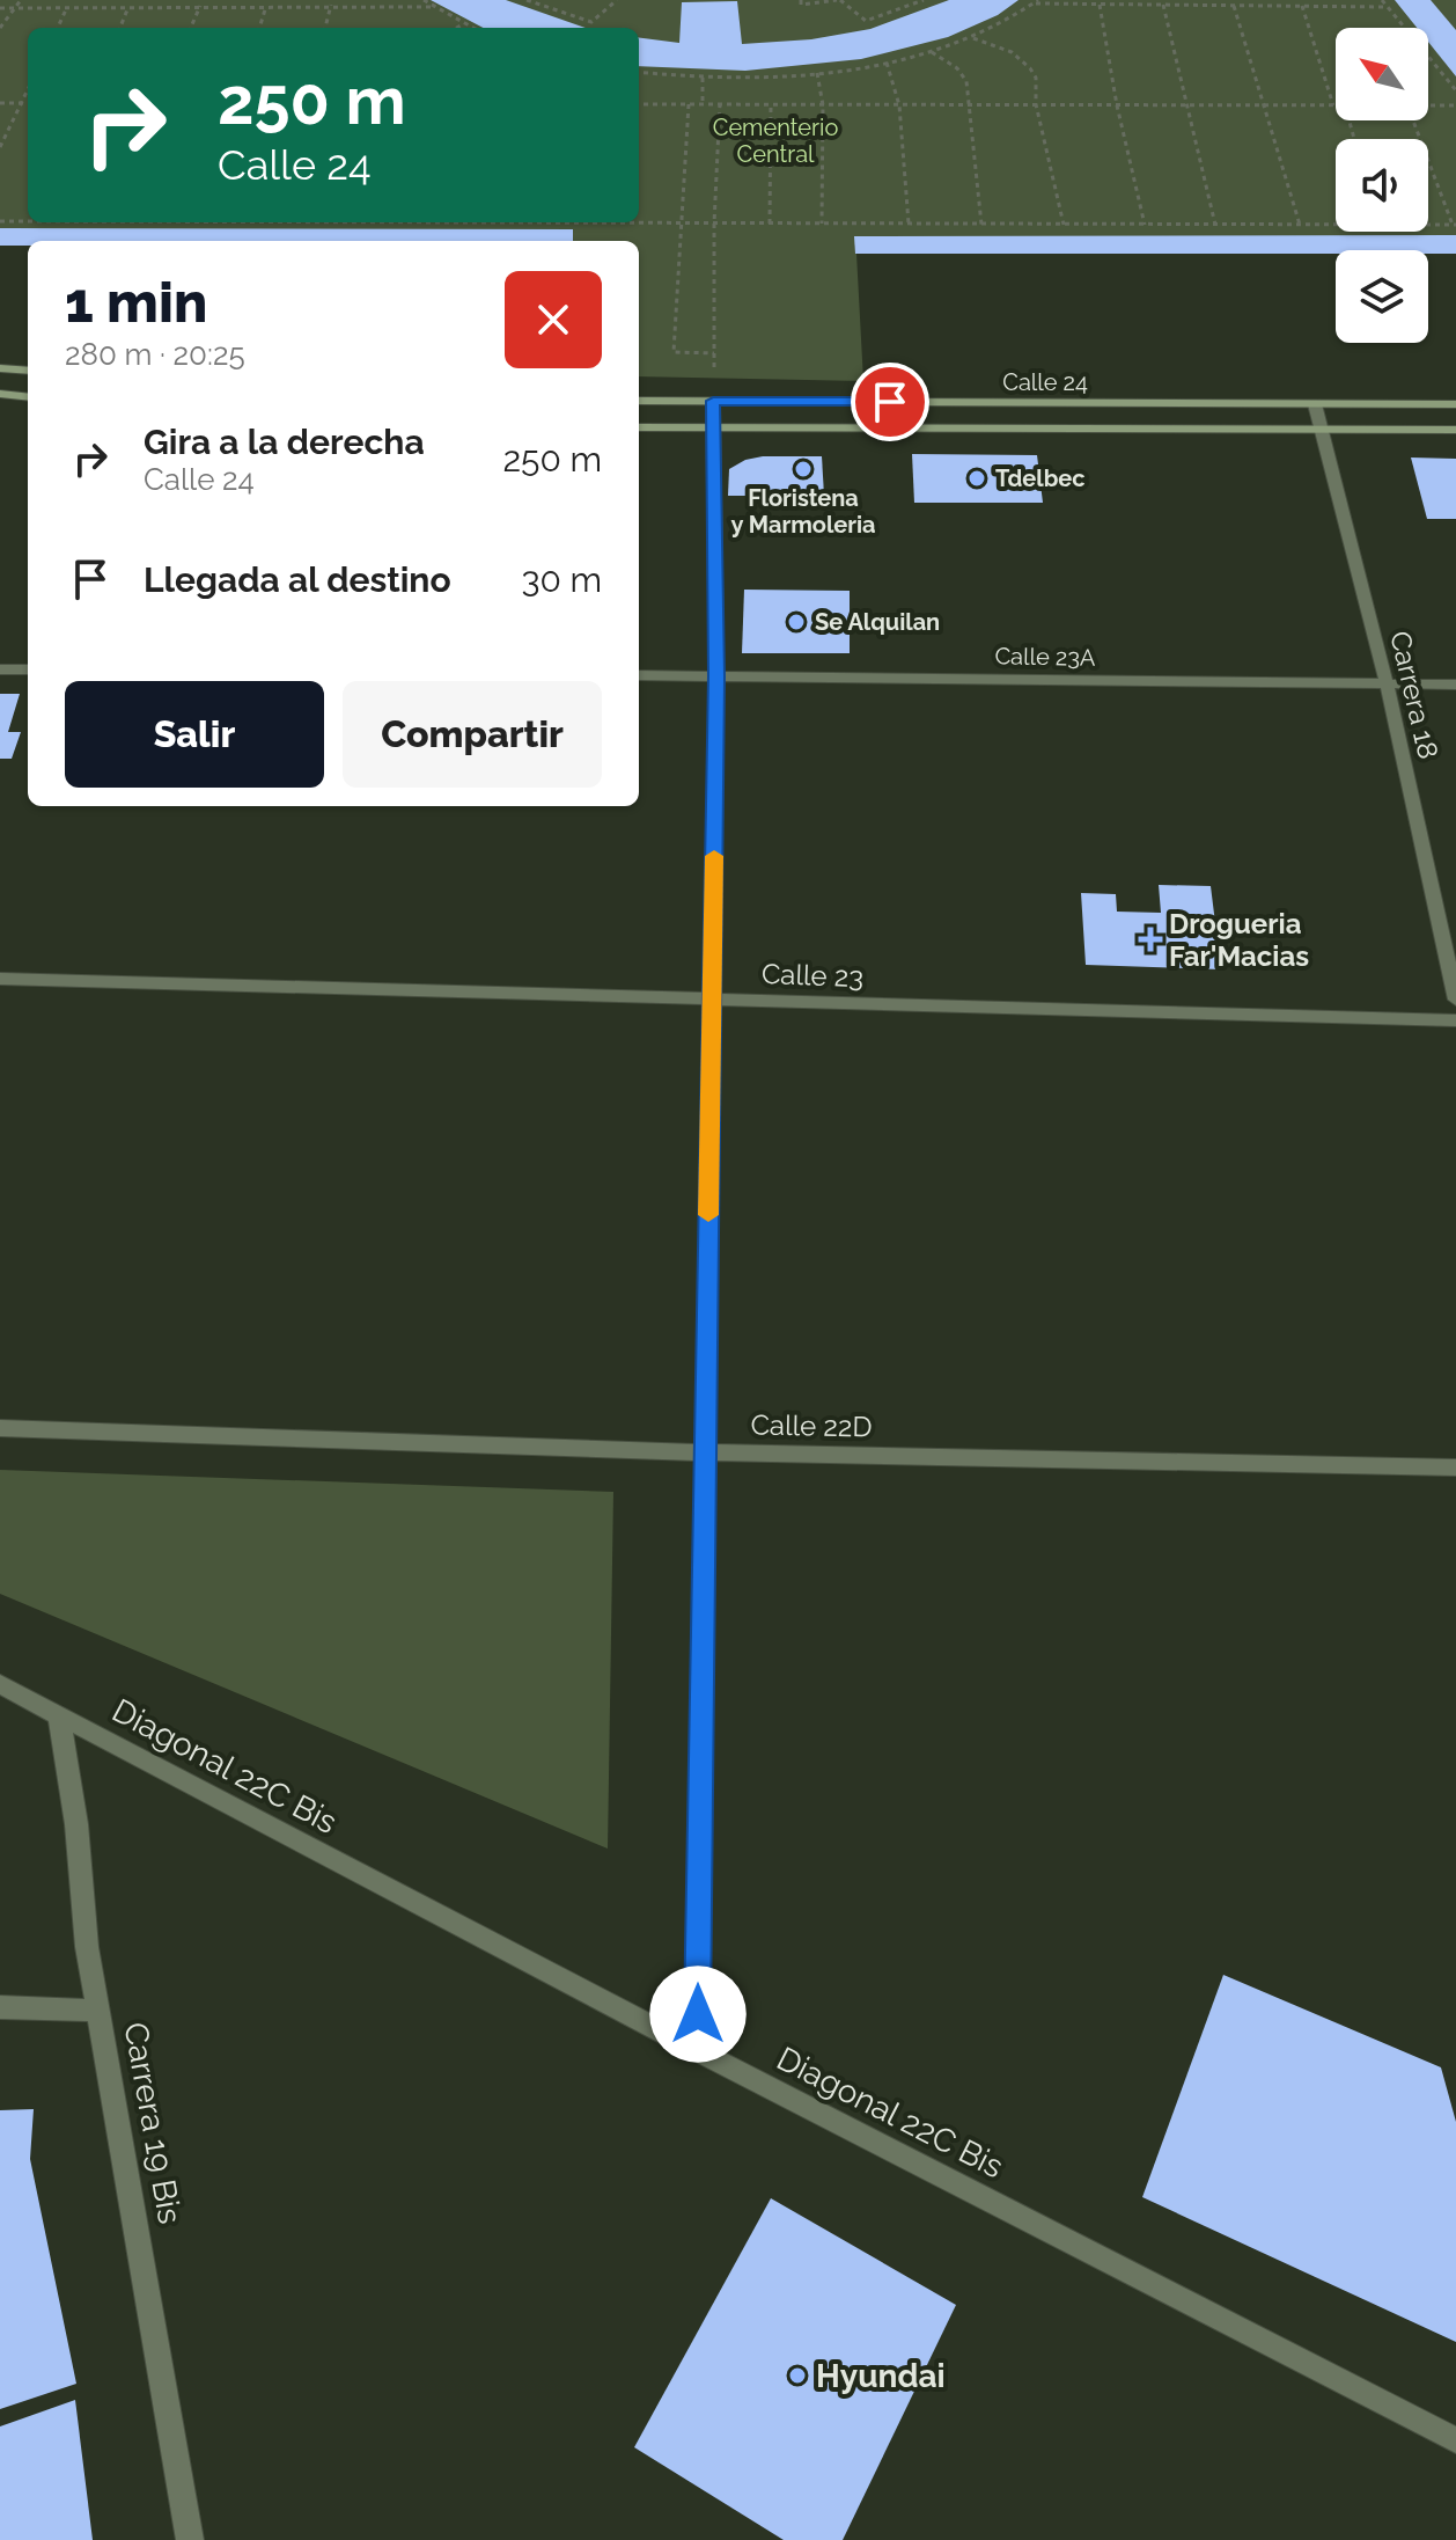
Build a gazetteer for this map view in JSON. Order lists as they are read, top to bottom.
{
  "streets": {
    "street": [
      "Calle 24",
      "Calle 23A",
      "Carrera 18",
      "Calle 23",
      "Calle 22D",
      "Diagonal 22C Bis",
      "Carrera 19 Bis"
    ]
  },
  "crossings": [
    ["Calle 24", "Carrera 18"],
    ["Calle 23A", "Carrera 18"],
    ["Diagonal 22C Bis", "Carrera 19 Bis"]
  ],
  "parks": ["Cementerio Central"],
  "places": {
    "other": [
      "Floristena y Marmoleria",
      "Tdelbec",
      "Se Alquilan",
      "Hyundai"
    ],
    "health": ["Drogueria Far'Macias"]
  },
  "north": "top left",
  "page": {
    "turn": ["250 m", "Calle 24"],
    "heading": ["1 min", "280 m · 20:25"],
    "list": [
      {
        "name": "Gira a la derecha",
        "note": "Calle 24",
        "value": "250 m"
      },
      {
        "name": "Llegada al destino",
        "value": "30 m"
      }
    ],
    "buttons": ["Salir", "Compartir"]
  }
}
